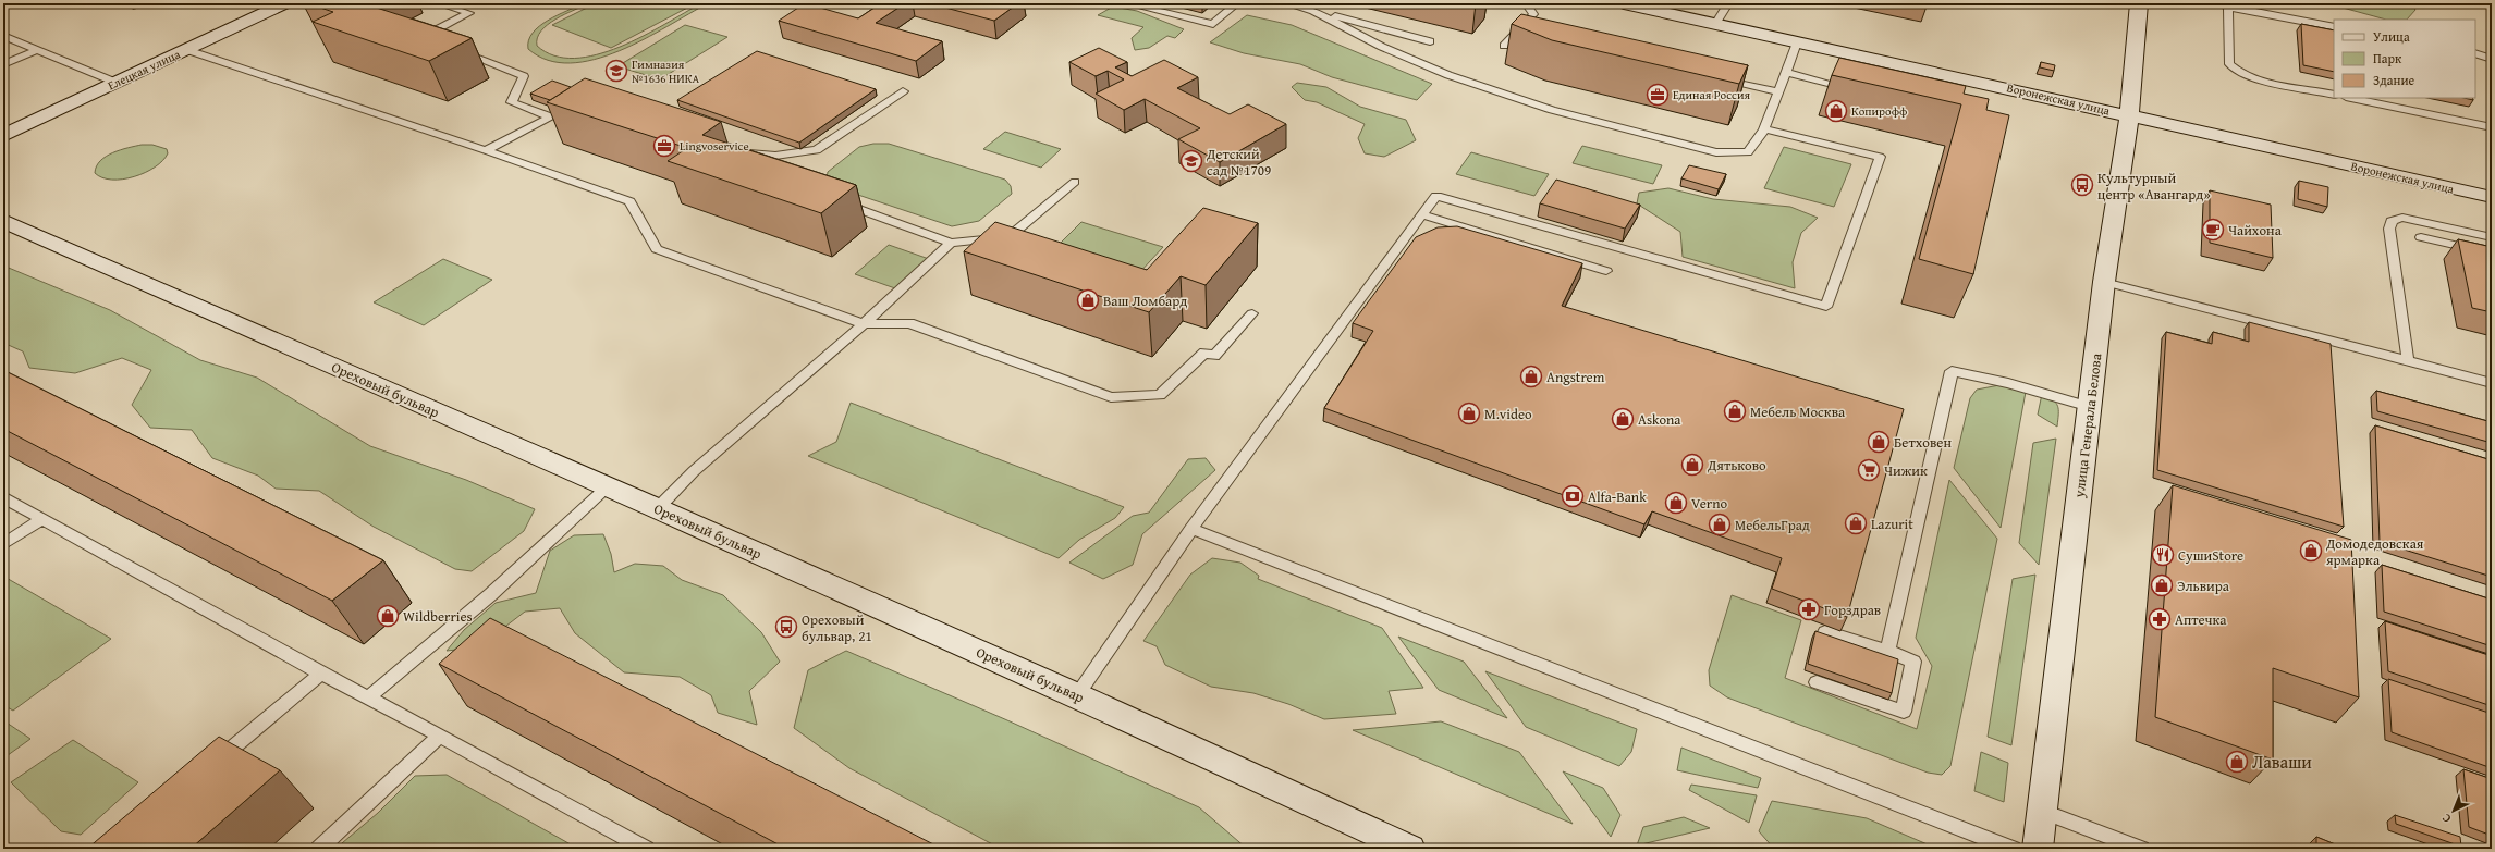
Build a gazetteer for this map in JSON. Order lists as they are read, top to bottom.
{
  "streets": {
    "street": [
      "Елецкая улица",
      "Воронежская улица",
      "Ореховый бульвар",
      "улица Генерала Белова"
    ]
  },
  "crossings": [
    ["Воронежская улица", "улица Генерала Белова"]
  ],
  "places": {
    "school or university": ["Гимназия №1636 НИКА", "Детский сад №1709"],
    "office": ["Единая Россия", "Lingvoservice"],
    "shop": [
      "Копирофф",
      "Ваш Ломбард",
      "Angstrem",
      "Мебель Москва",
      "M.video",
      "Askona",
      "Бетховен",
      "Дятьково",
      "Verno",
      "Lazurit",
      "МебельГрад",
      "Домодедовская ярмарка",
      "Эльвира",
      "Wildberries",
      "Лаваши"
    ],
    "bus stop": ["Культурный центр «Авангард»", "Ореховый бульвар, 21"],
    "cafe": ["Чайхона"],
    "supermarket": ["Чижик"],
    "bank": ["Alfa-Bank"],
    "restaurant": ["СушиStore"],
    "pharmacy": ["Горздрав", "Аптечка"]
  },
  "legend": ["Улица", "Парк", "Здание"],
  "north": "bottom left"
}
